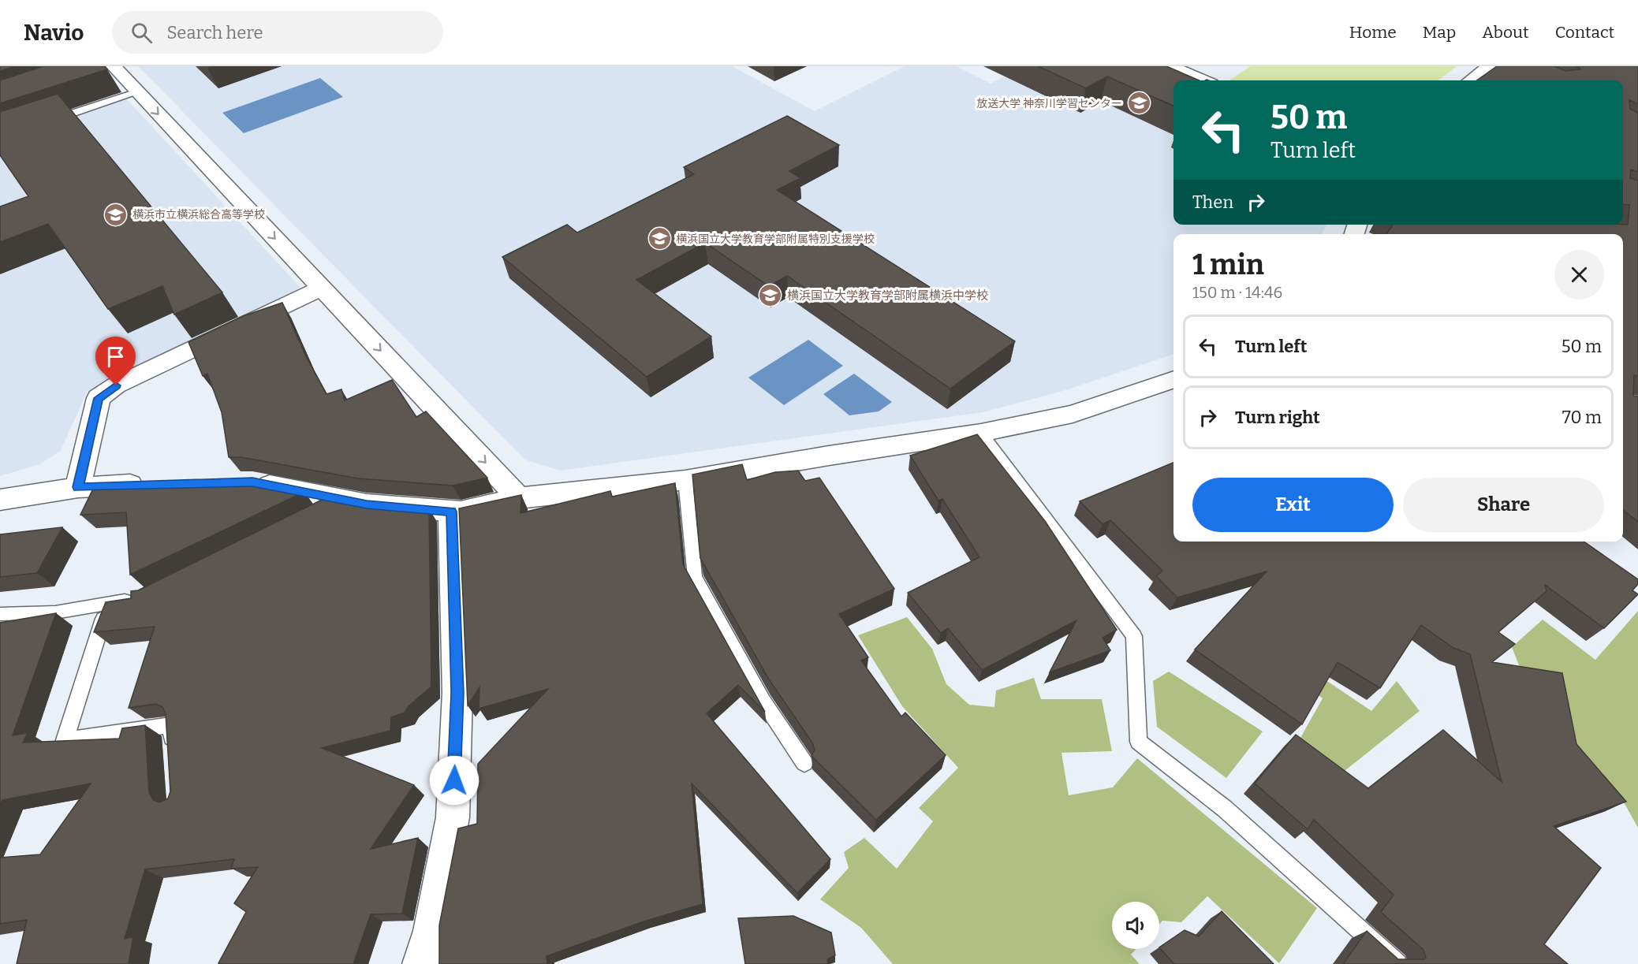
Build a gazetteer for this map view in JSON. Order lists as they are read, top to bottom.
{
  "places": {
    "school or university": [
      "放送大学 神奈川学習センター",
      "横浜市立横浜総合高等学校",
      "横浜国立大学教育学部附属特別支援学校",
      "横浜国立大学教育学部附属横浜中学校"
    ]
  },
  "page": {
    "header": "Navio",
    "search": "Search here",
    "nav": [
      "Home",
      "Map",
      "About",
      "Contact"
    ],
    "turn": ["50 m", "Turn left"],
    "then": "Then",
    "heading": ["1 min", "150 m · 14:46"],
    "list": [
      {
        "name": "Turn left",
        "value": "50 m"
      },
      {
        "name": "Turn right",
        "value": "70 m"
      }
    ],
    "buttons": ["Exit", "Share"]
  }
}
